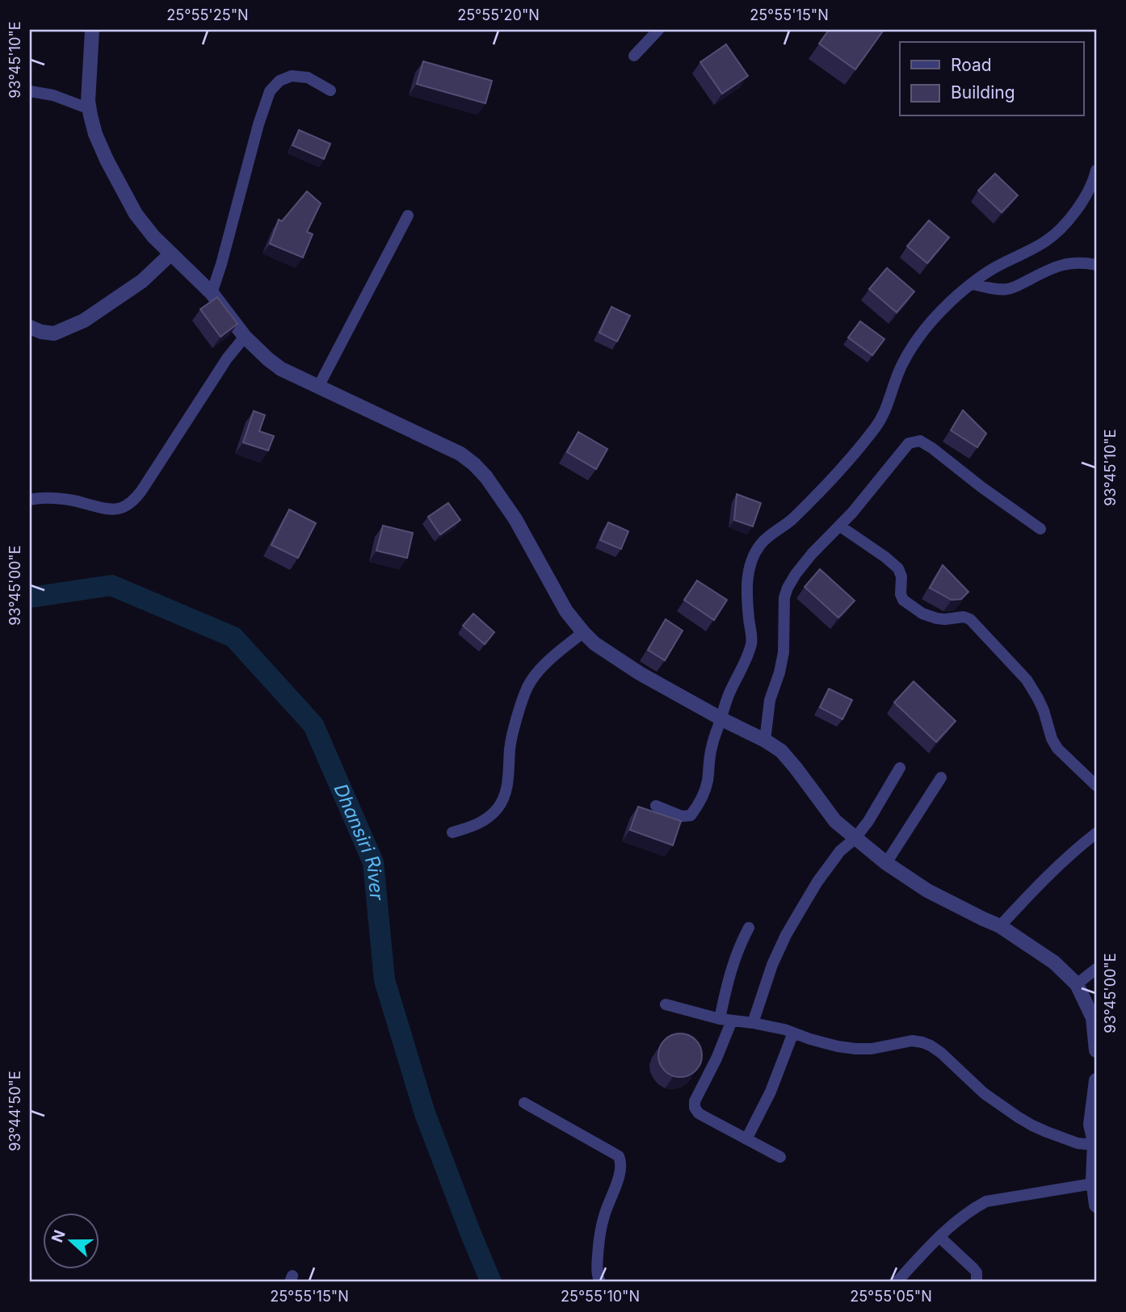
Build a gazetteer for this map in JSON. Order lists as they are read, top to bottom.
{
  "water": ["Dhansiri River"],
  "legend": ["Road", "Building"],
  "north": "left",
  "coordinates": [
    "25°55'25\"N",
    "25°55'20\"N",
    "25°55'15\"N",
    "93°45'10\"E",
    "93°45'00\"E",
    "93°44'50\"E",
    "25°55'10\"N",
    "25°55'05\"N"
  ]
}
